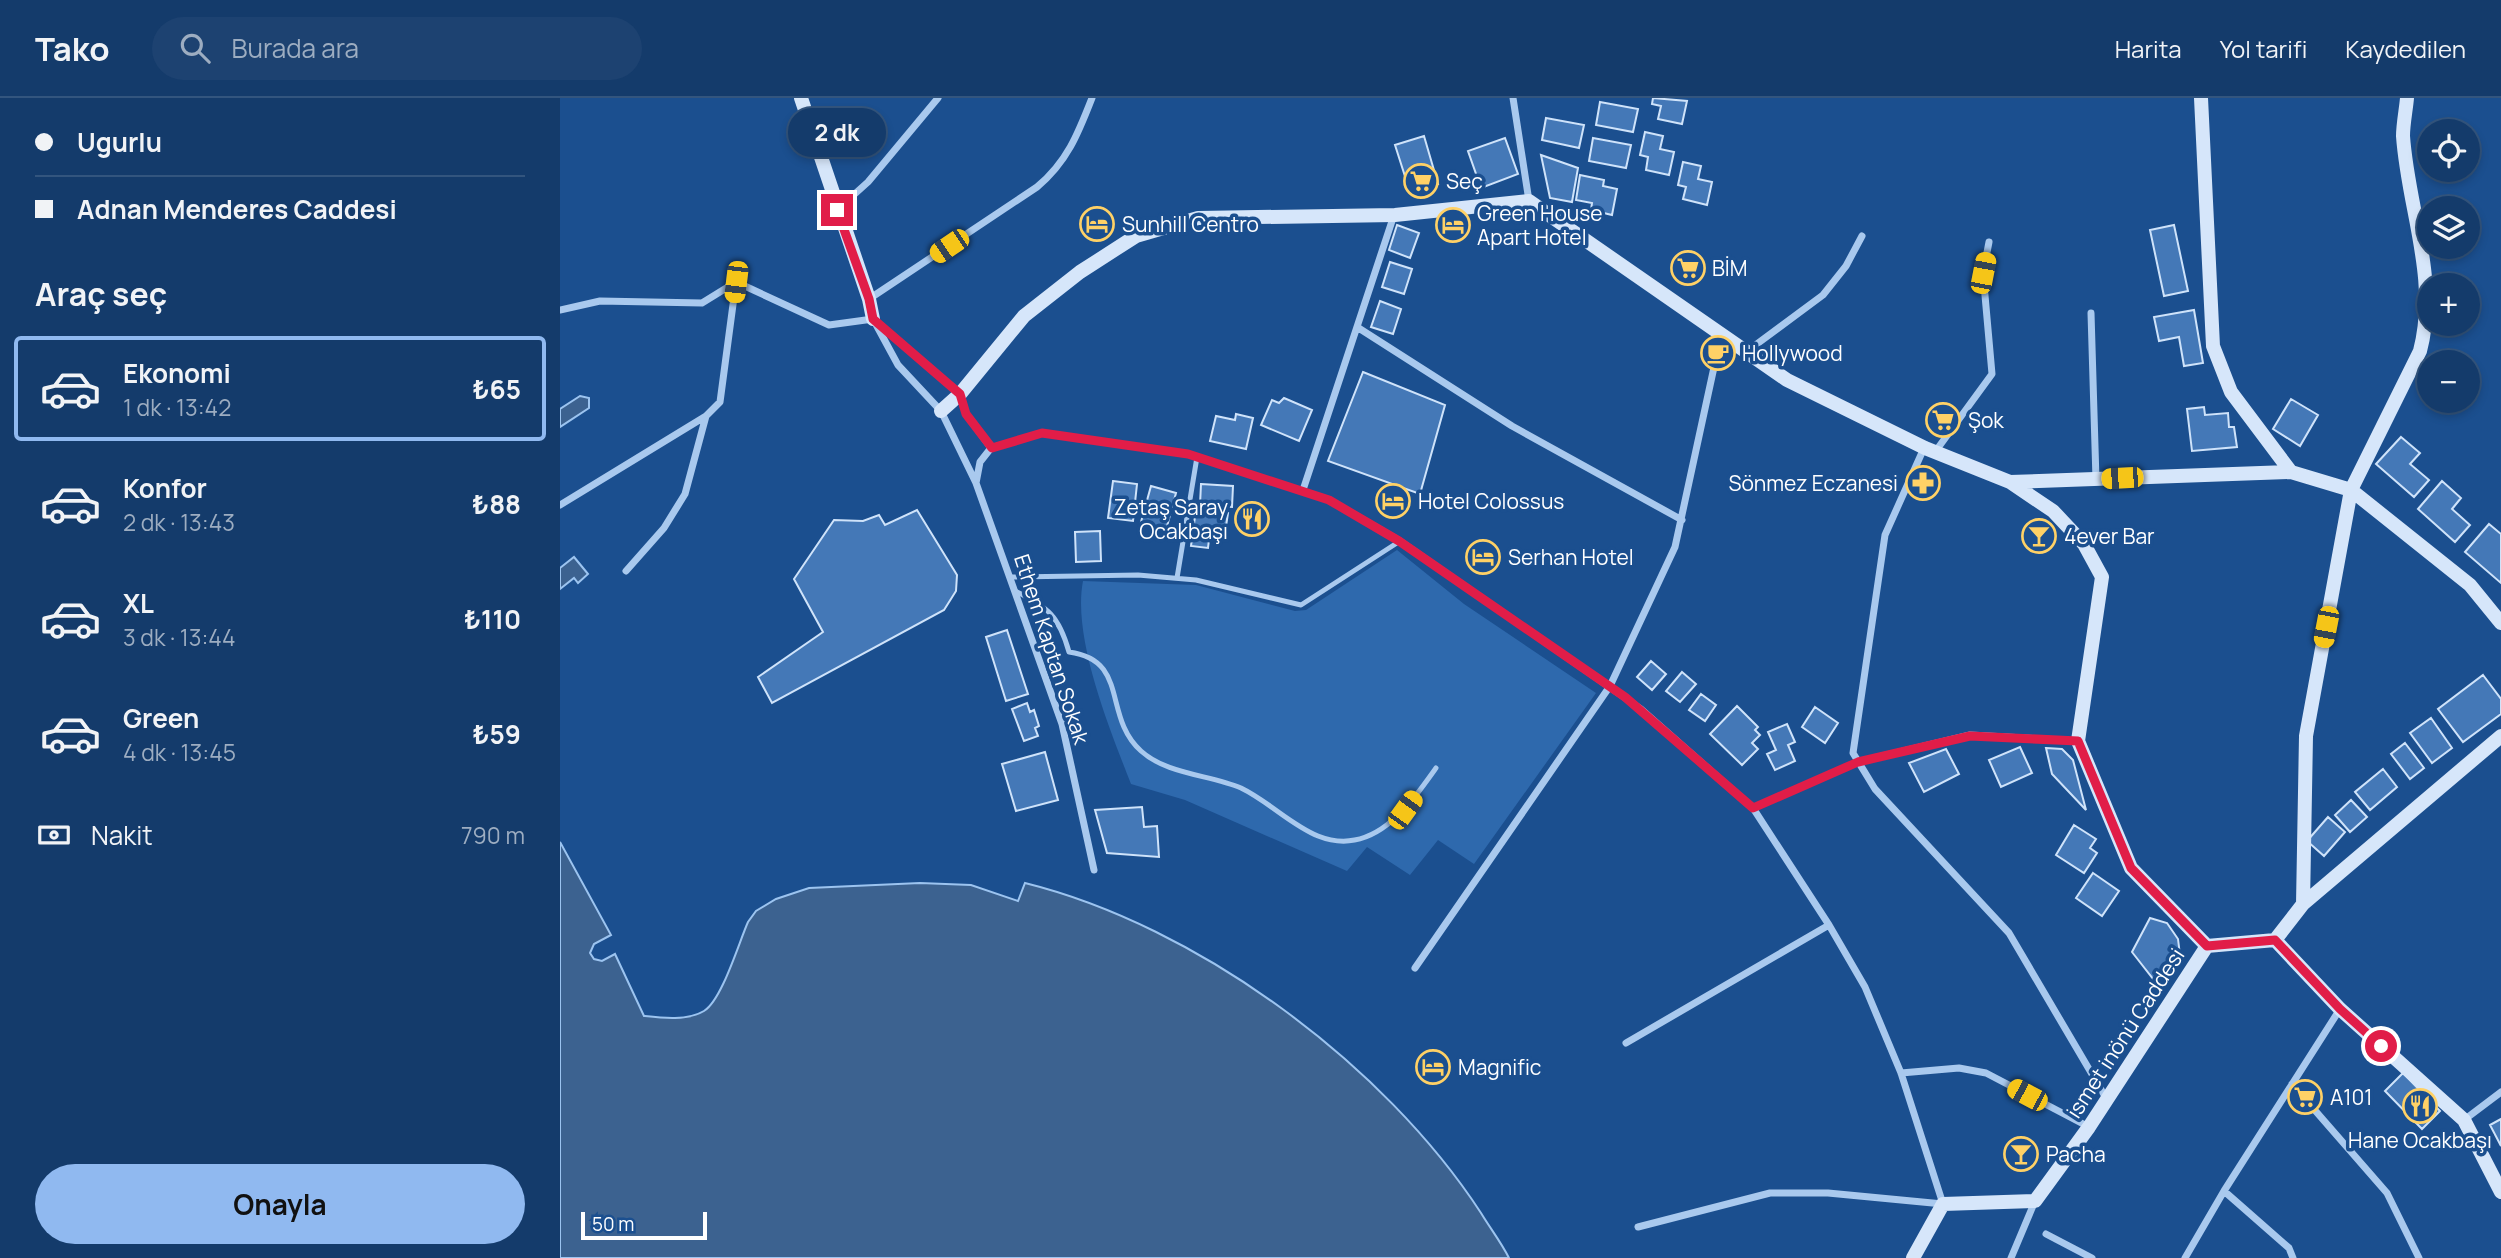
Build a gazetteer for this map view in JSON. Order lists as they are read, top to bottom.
{
  "streets": {
    "street": ["Ethem Kaptan Sokak", "ismet inönü Caddesi"]
  },
  "places": {
    "supermarket": [
      "Seç",
      "BİM",
      "Şok",
      "A101"
    ],
    "hotel": [
      "Sunhill Centro",
      "Green House Apart Hotel",
      "Hotel Colossus",
      "Serhan Hotel",
      "Magnific"
    ],
    "cafe": ["Hollywood"],
    "pharmacy": ["Sönmez Eczanesi"],
    "restaurant": ["Zetaş Saray Ocakbaşı", "Hane Ocakbaşı"],
    "bar": ["4ever Bar", "Pacha"]
  },
  "scale_bar": "50 m",
  "page": {
    "header": "Tako",
    "search": "Burada ara",
    "nav": ["Harita", "Yol tarifi", "Kaydedilen"],
    "banner": ["Ugurlu", "Adnan Menderes Caddesi"],
    "bubble": "2 dk",
    "map_buttons": ["+", "−"],
    "heading": "Araç seç",
    "list": [
      {
        "name": "Ekonomi",
        "note": "1 dk · 13:42",
        "value": "₺65"
      },
      {
        "name": "Konfor",
        "note": "2 dk · 13:43",
        "value": "₺88"
      },
      {
        "name": "XL",
        "note": "3 dk · 13:44",
        "value": "₺110"
      },
      {
        "name": "Green",
        "note": "4 dk · 13:45",
        "value": "₺59"
      }
    ],
    "pay": ["Nakit", "790 m"],
    "buttons": "Onayla",
    "scale": "50 m"
  }
}
